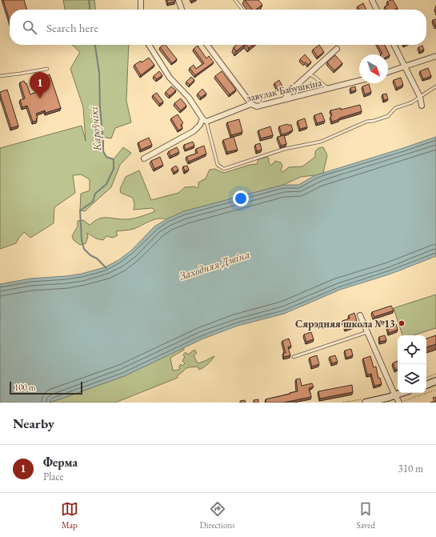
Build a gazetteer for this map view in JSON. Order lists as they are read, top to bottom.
{
  "streets": {
    "street": ["завулак Бабушкіна"]
  },
  "water": ["Кароўнікі", "Заходняя Дзвіна"],
  "places": ["Сярэдняя школа №13"],
  "scale_bar": "100 m",
  "north": "bottom right",
  "page": {
    "search": "Search here",
    "pins": "1",
    "scale": "100 m",
    "heading": "Nearby",
    "list": [
      {
        "mark": "1",
        "name": "Ферма",
        "note": "Place",
        "value": "310 m"
      }
    ],
    "nav": ["Map", "Directions", "Saved"]
  }
}
